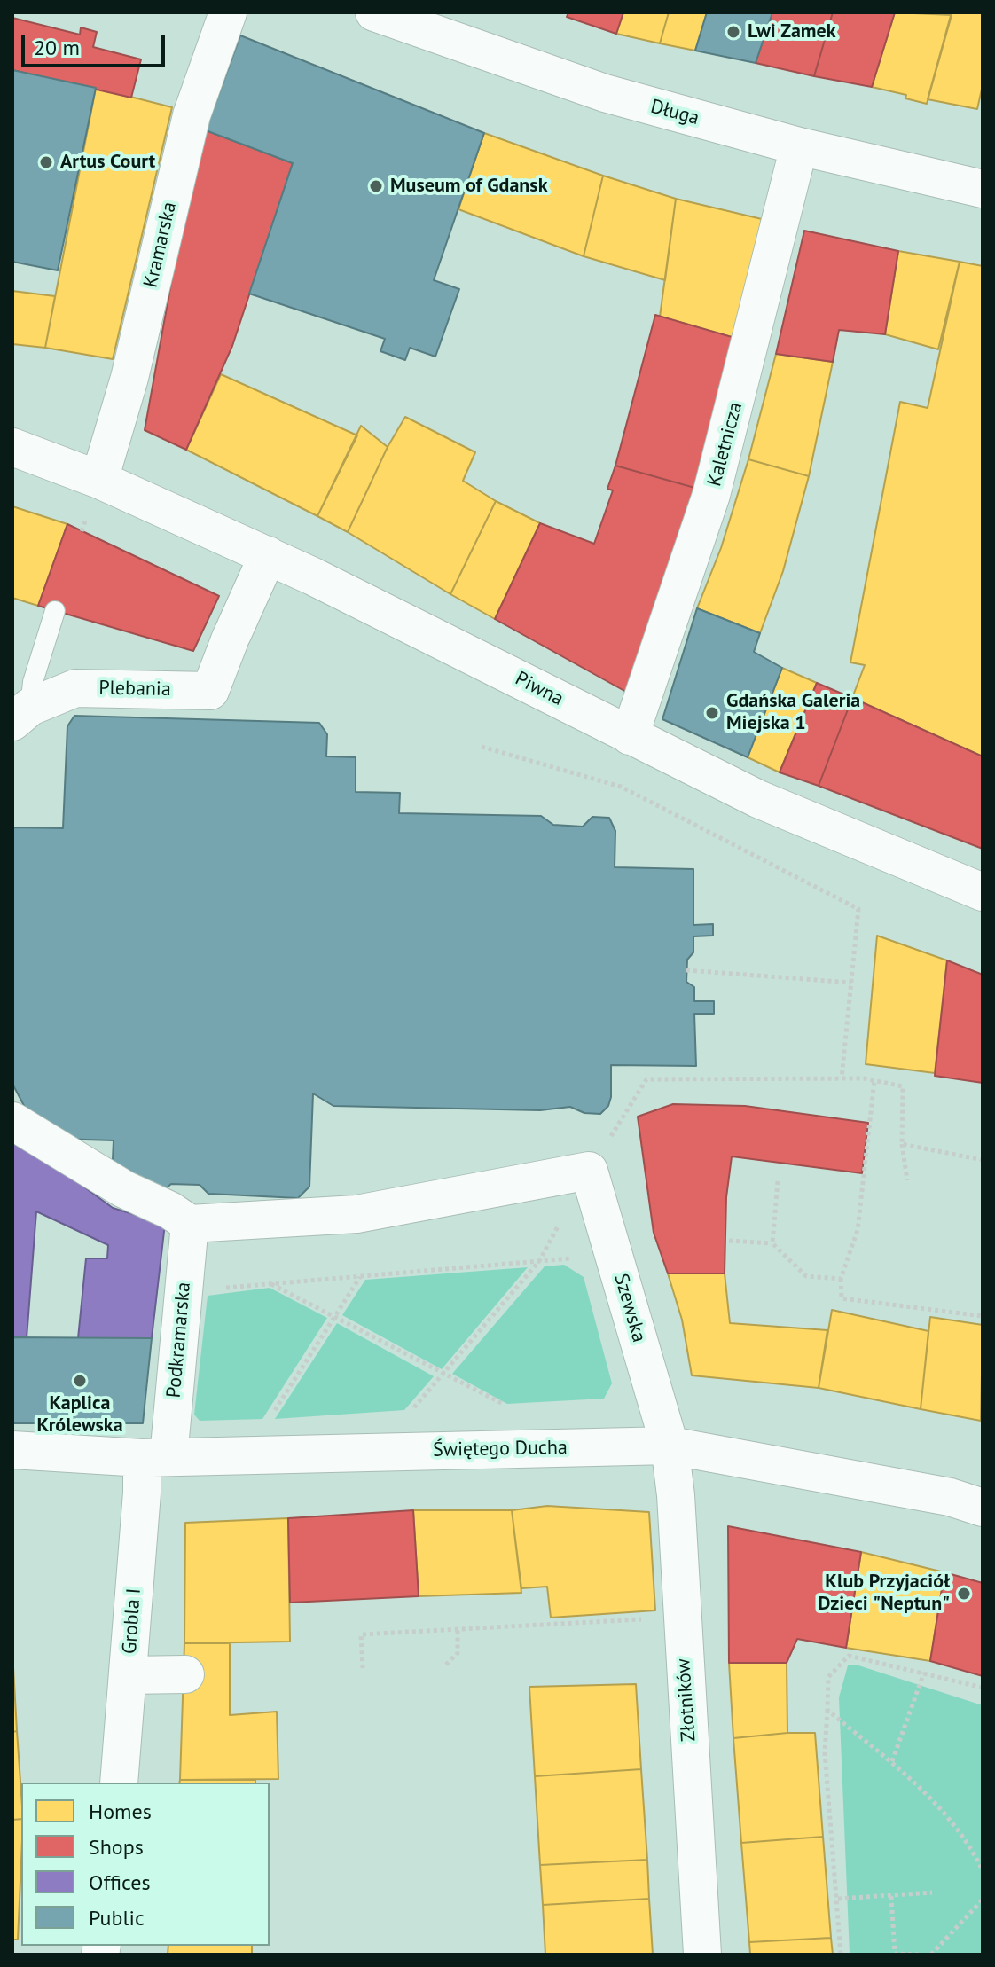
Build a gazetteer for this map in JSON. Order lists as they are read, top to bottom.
{
  "streets": {
    "street": [
      "Długa",
      "Kramarska",
      "Kaletnicza",
      "Plebania",
      "Piwna",
      "Szewska",
      "Podkramarska",
      "Świętego Ducha",
      "Grobla I",
      "Złotników"
    ]
  },
  "crossings": [
    ["Długa", "Kaletnicza"],
    ["Kramarska", "Piwna"],
    ["Kaletnicza", "Piwna"],
    ["Plebania", "Piwna"],
    ["Szewska", "Świętego Ducha"],
    ["Szewska", "Złotników"],
    ["Podkramarska", "Świętego Ducha"],
    ["Podkramarska", "Grobla I"],
    ["Świętego Ducha", "Grobla I"],
    ["Świętego Ducha", "Złotników"]
  ],
  "places": [
    "Lwi Zamek",
    "Artus Court",
    "Museum of Gdansk",
    "Gdańska Galeria Miejska 1",
    "Kaplica Królewska",
    "Klub Przyjaciół Dzieci \"Neptun\""
  ],
  "legend": [
    "Homes",
    "Shops",
    "Offices",
    "Public"
  ],
  "scale_bar": "20 m"
}
